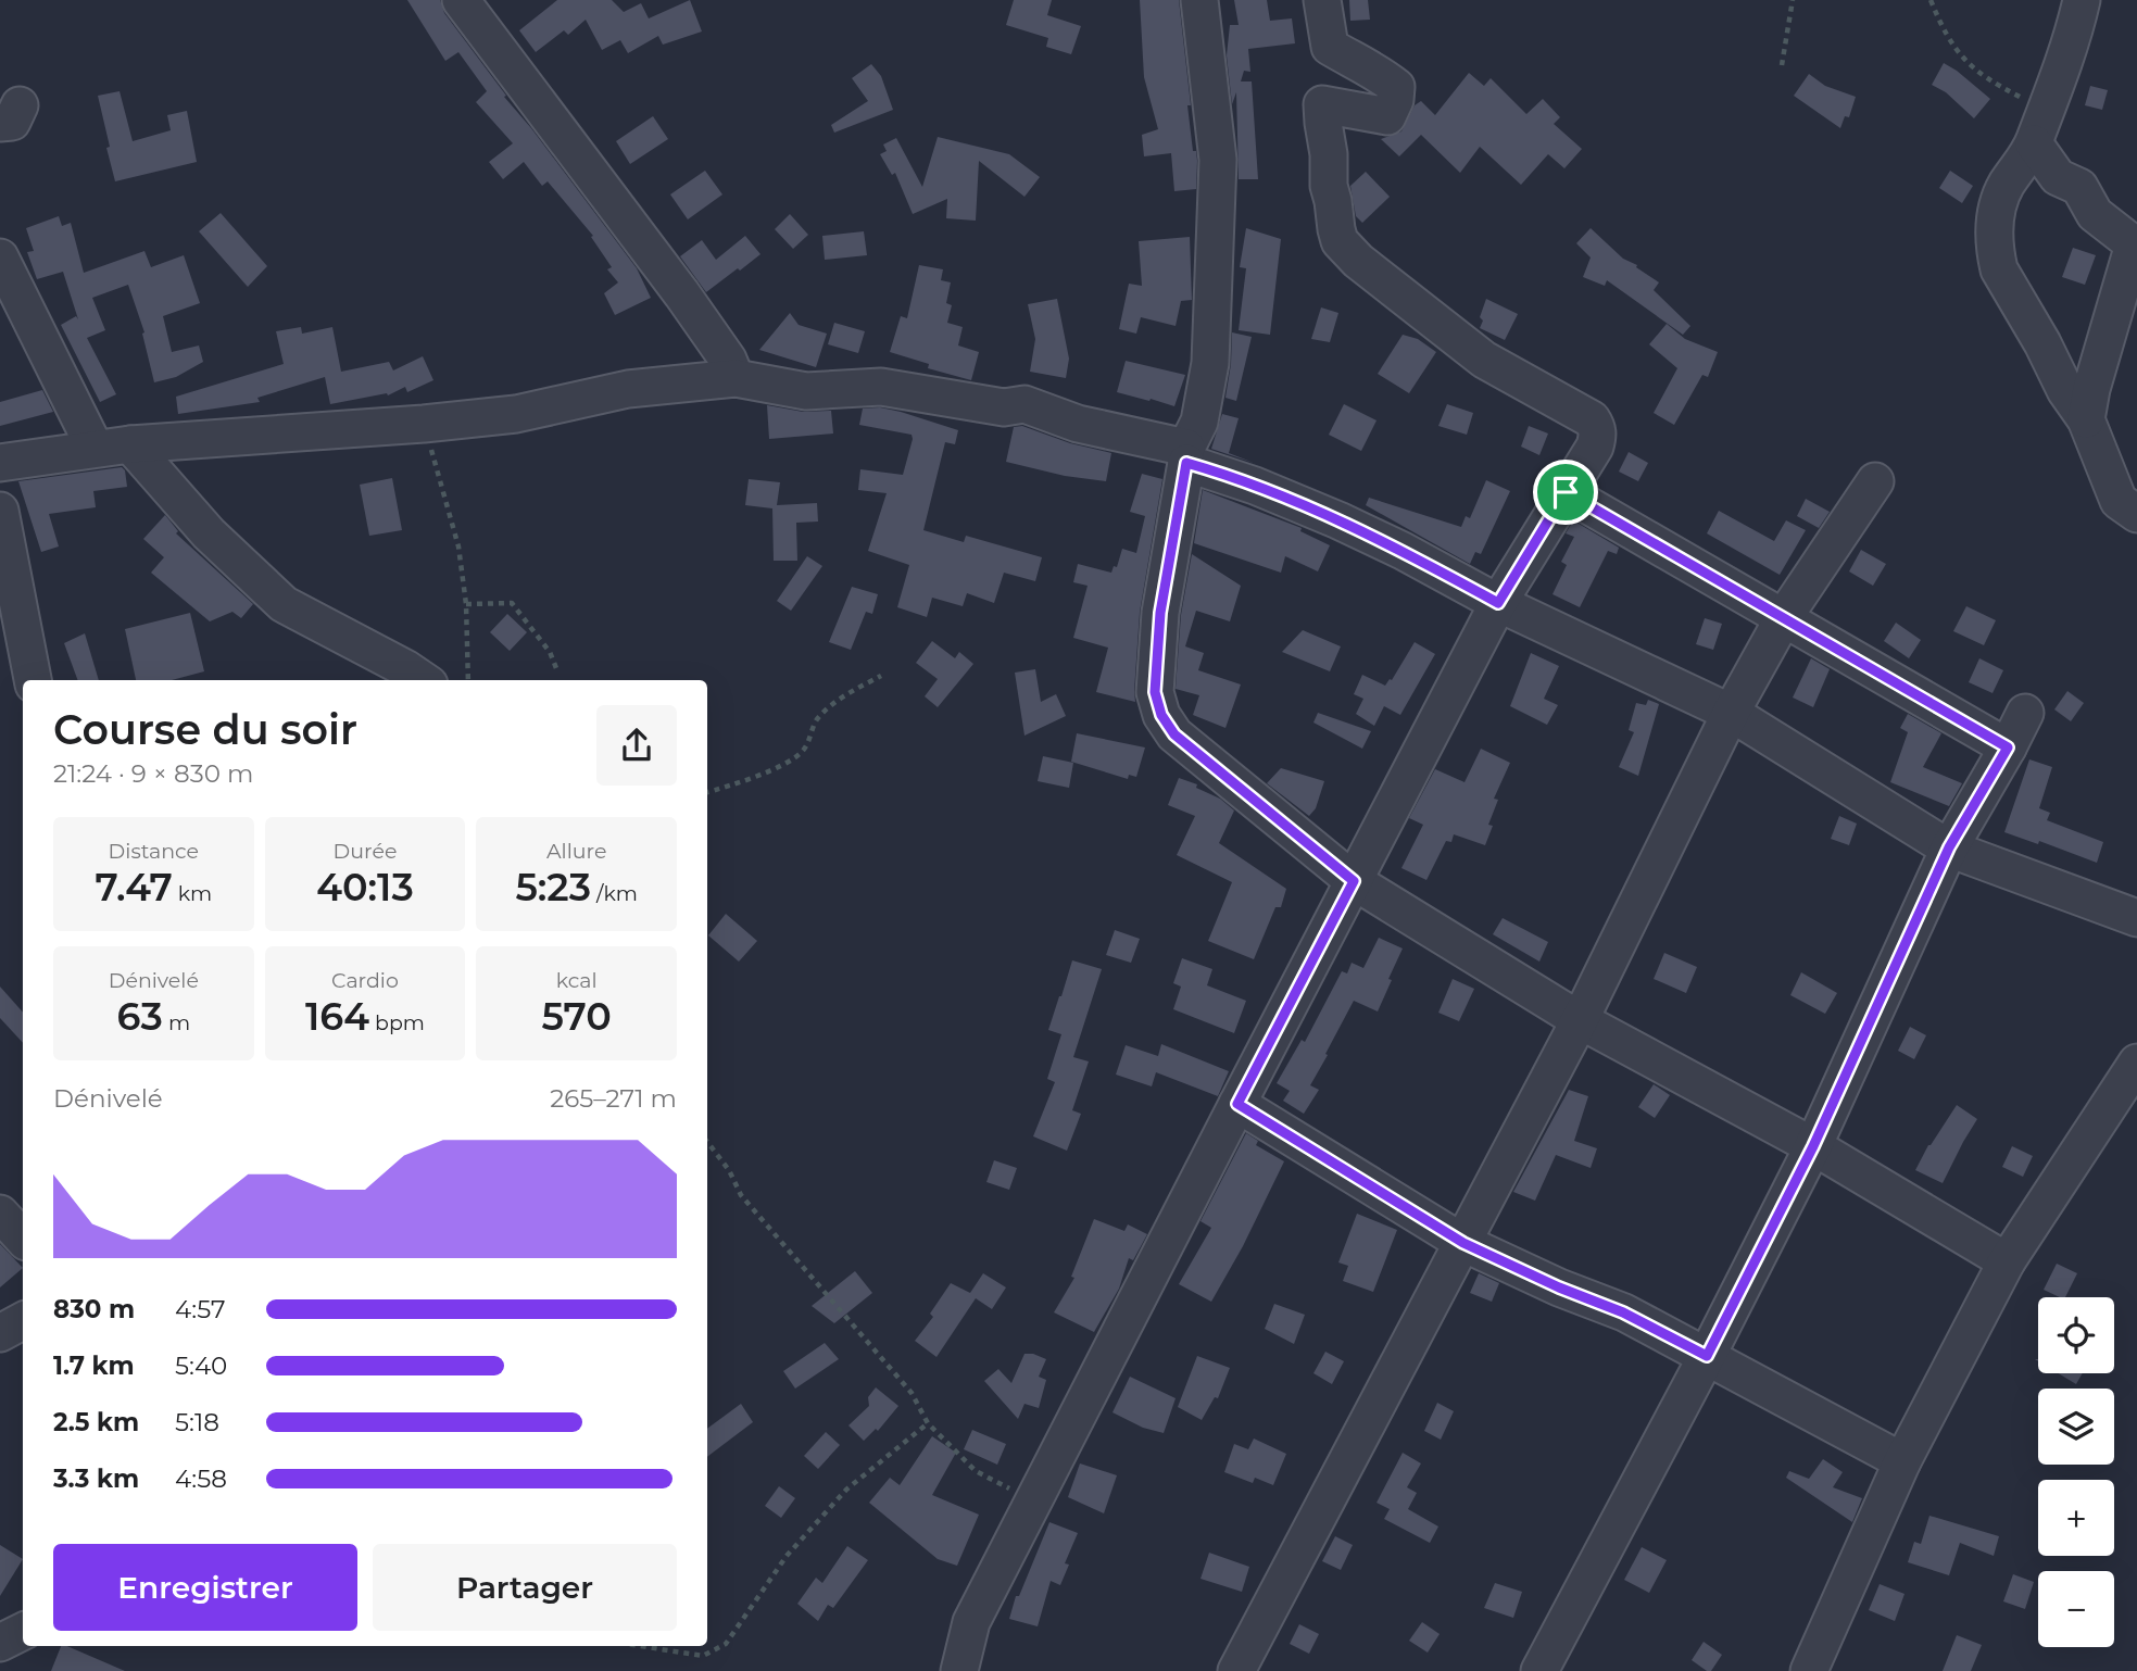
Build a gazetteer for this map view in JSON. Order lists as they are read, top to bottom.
{
  "page": {
    "heading": ["Course du soir", "21:24 · 9 × 830 m"],
    "stats": [
      ["Distance", "7.47 km"],
      ["Durée", "40:13"],
      ["Allure", "5:23 /km"],
      ["Dénivelé", "63 m"],
      ["Cardio", "164 bpm"],
      ["kcal", "570"]
    ],
    "chart": ["Dénivelé", "265–271 m"],
    "list": [
      {
        "name": "830 m",
        "note": "4:57"
      },
      {
        "name": "1.7 km",
        "note": "5:40"
      },
      {
        "name": "2.5 km",
        "note": "5:18"
      },
      {
        "name": "3.3 km",
        "note": "4:58"
      }
    ],
    "map_buttons": ["+", "−"],
    "buttons": ["Enregistrer", "Partager"]
  }
}
